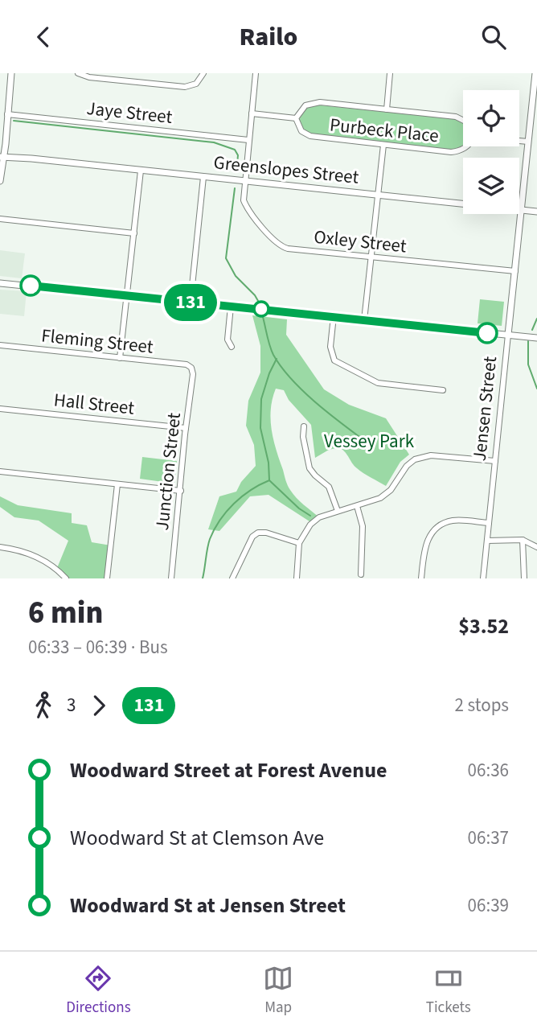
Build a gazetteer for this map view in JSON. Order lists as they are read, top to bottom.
{
  "streets": {
    "street": [
      "Jaye Street",
      "Purbeck Place",
      "Greenslopes Street",
      "Oxley Street",
      "Fleming Street",
      "Hall Street",
      "Jensen Street",
      "Junction Street"
    ]
  },
  "crossings": [
    ["Jaye Street", "Oxley Street"],
    ["Purbeck Place", "Jensen Street"],
    ["Greenslopes Street", "Oxley Street"],
    ["Greenslopes Street", "Jensen Street"],
    ["Oxley Street", "Jensen Street"],
    ["Fleming Street", "Junction Street"],
    ["Hall Street", "Junction Street"]
  ],
  "parks": ["Vessey Park"],
  "lines": ["bus line 131"],
  "page": {
    "header": "Railo",
    "on_map": "131",
    "heading": ["6 min", "06:33 – 06:39 · Bus", "$3.52"],
    "legs": ["3", "131", "2 stops"],
    "list": [
      {
        "name": "Woodward Street at Forest Avenue",
        "value": "06:36"
      },
      {
        "name": "Woodward St at Clemson Ave",
        "value": "06:37"
      },
      {
        "name": "Woodward St at Jensen Street",
        "value": "06:39"
      }
    ],
    "tabs": ["Directions", "Map", "Tickets"]
  }
}
